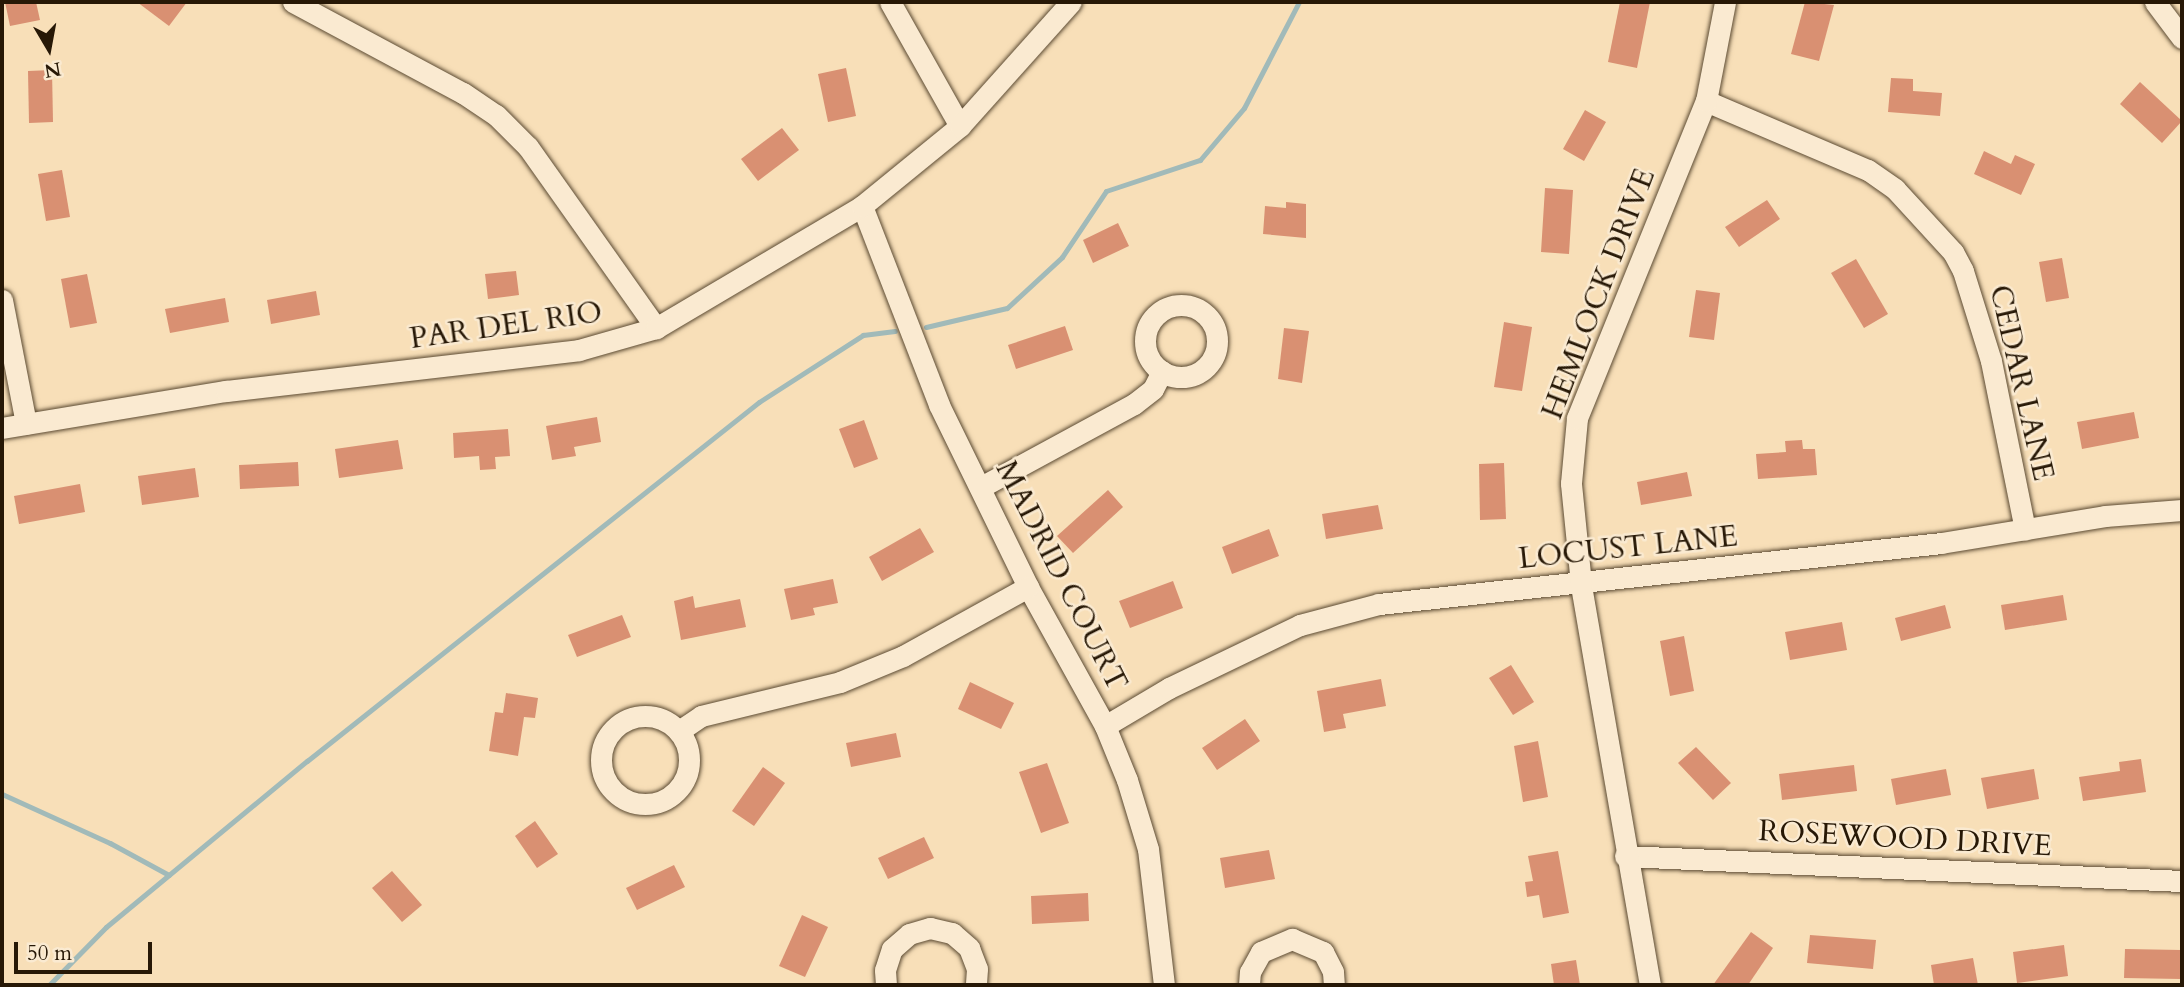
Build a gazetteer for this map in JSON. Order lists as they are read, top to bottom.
{
  "streets": {
    "street": [
      "HEMLOCK DRIVE",
      "PAR DEL RIO",
      "CEDAR LANE",
      "LOCUST LANE",
      "MADRID COURT",
      "ROSEWOOD DRIVE"
    ]
  },
  "crossings": [
    ["HEMLOCK DRIVE", "CEDAR LANE"],
    ["HEMLOCK DRIVE", "LOCUST LANE"],
    ["HEMLOCK DRIVE", "ROSEWOOD DRIVE"],
    ["PAR DEL RIO", "MADRID COURT"],
    ["CEDAR LANE", "LOCUST LANE"],
    ["LOCUST LANE", "MADRID COURT"]
  ],
  "scale_bar": "50 m",
  "north": "bottom"
}
